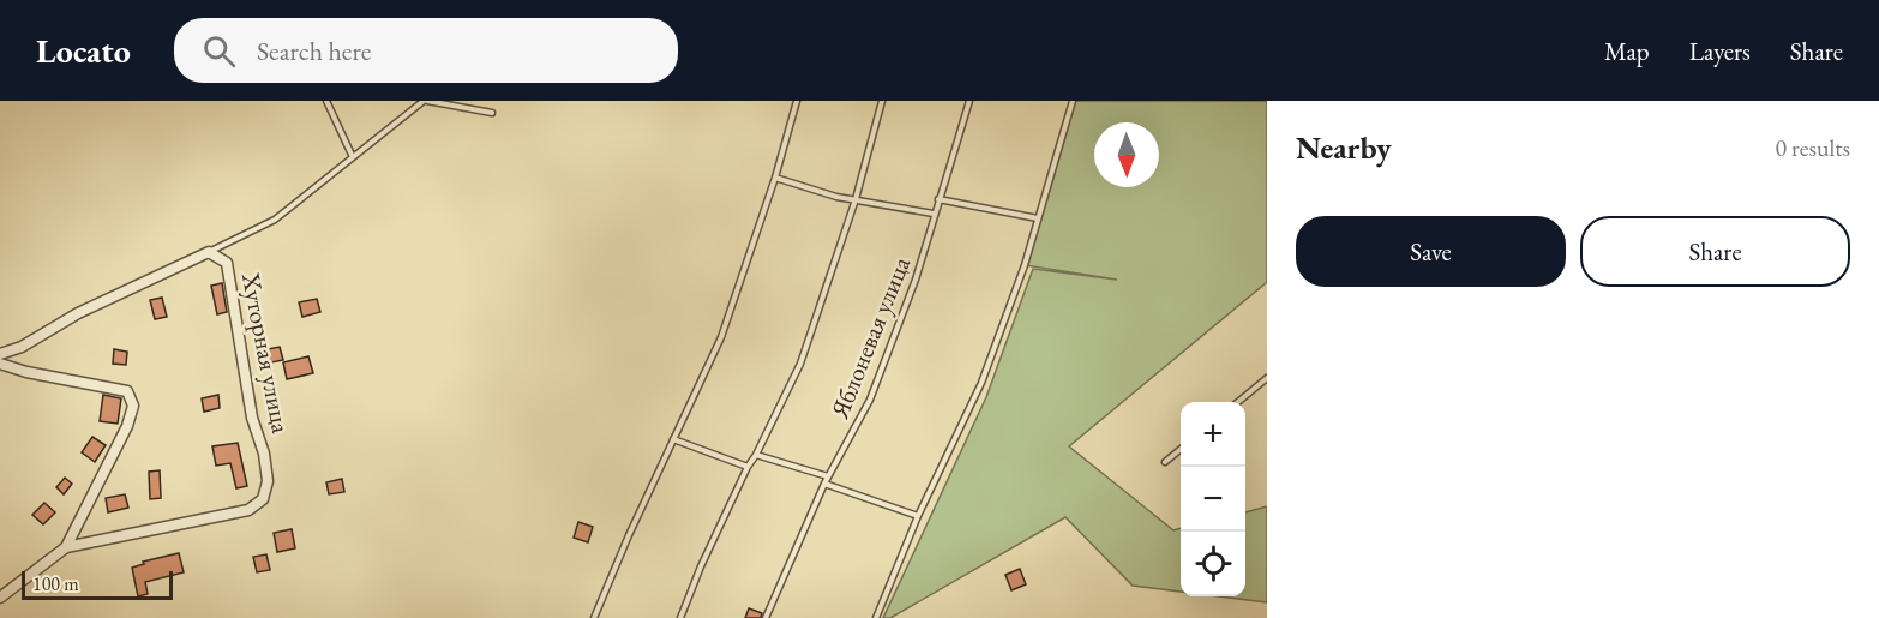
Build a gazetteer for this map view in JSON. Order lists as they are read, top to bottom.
{
  "streets": {
    "street": ["Хуторная улица"],
    "lane": ["Яблоневая улица"]
  },
  "scale_bar": "100 m",
  "north": "bottom",
  "page": {
    "header": "Locato",
    "search": "Search here",
    "nav": ["Map", "Layers", "Share"],
    "heading": ["Nearby", "0 results"],
    "buttons": ["Save", "Share"],
    "map_buttons": ["+", "−"],
    "scale": "100 m"
  }
}
